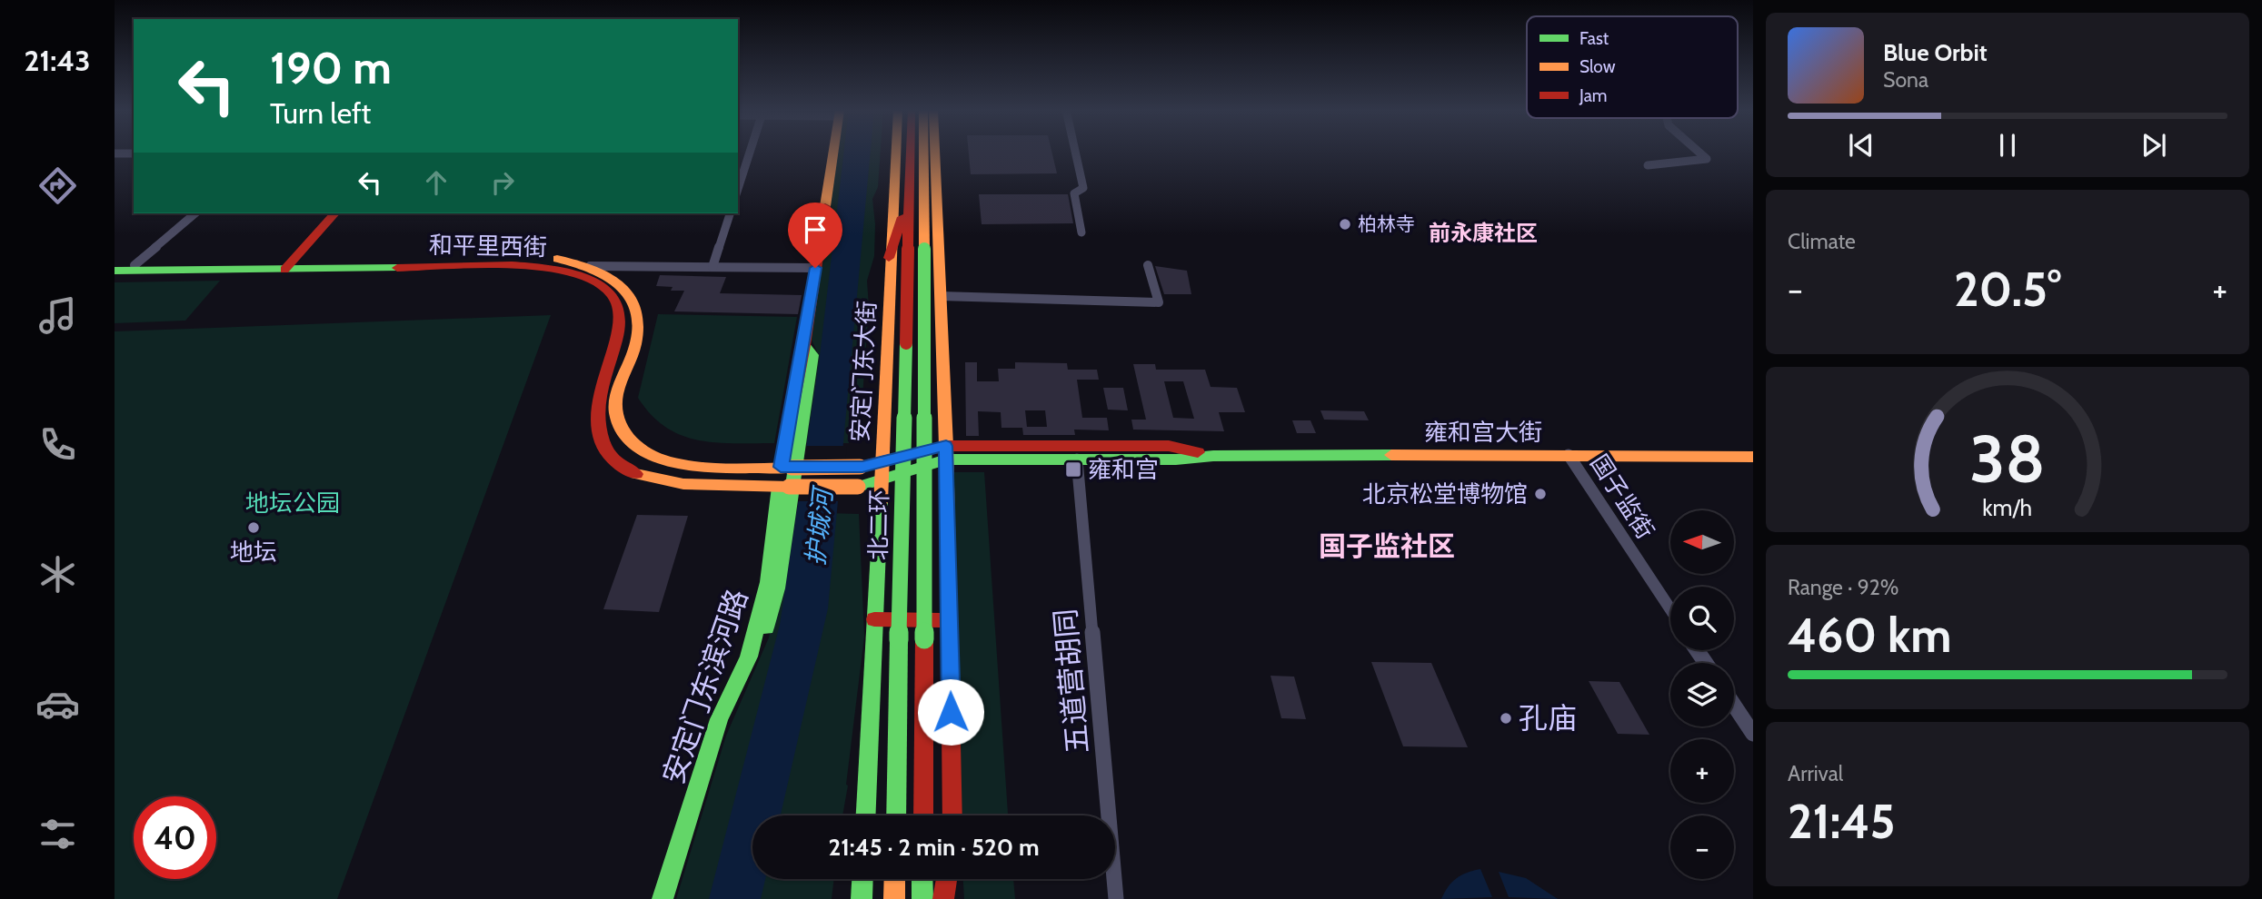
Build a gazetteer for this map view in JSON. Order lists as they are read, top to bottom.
{
  "streets": {
    "main road": [
      "和平里西街",
      "安定门东大街",
      "雍和宫大街",
      "北二环",
      "安定门东滨河路"
    ],
    "street": ["国子监街", "五道营胡同"]
  },
  "crossings": [
    ["和平里西街", "安定门东大街"],
    ["和平里西街", "雍和宫大街"],
    ["和平里西街", "安定门东滨河路"],
    ["雍和宫大街", "国子监街"],
    ["雍和宫大街", "五道营胡同"]
  ],
  "districts": ["前永康社区", "国子监社区"],
  "water": ["护城河"],
  "parks": ["地坛公园"],
  "places": {
    "other": [
      "柏林寺",
      "北京松堂博物馆",
      "地坛",
      "孔庙"
    ],
    "transit": ["雍和宫"]
  },
  "legend": ["Fast", "Slow", "Jam"],
  "north": "left",
  "page": {
    "tabs": "21:43",
    "turn": ["190 m", "Turn left"],
    "song": ["Blue Orbit", "Sona"],
    "tile": [
      "Climate",
      ["Range · 92%", "460 km"],
      ["Arrival", "21:45"]
    ],
    "heat": ["−", "20.5°", "+"],
    "map_buttons": ["+", "−"],
    "limit": "40",
    "trip": "21:45 · 2 min · 520 m",
    "gauge": ["38", "km/h"]
  }
}
